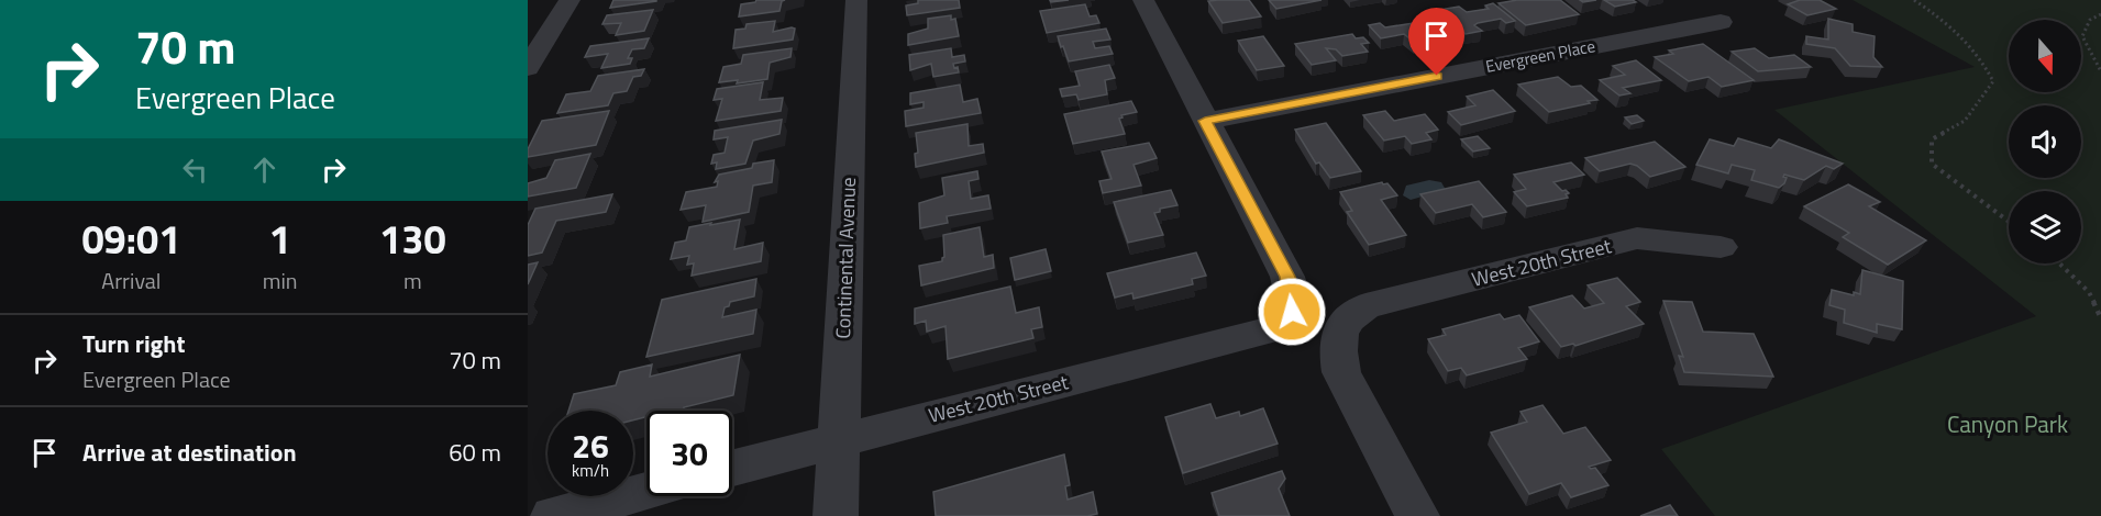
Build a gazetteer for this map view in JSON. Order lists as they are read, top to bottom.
{
  "streets": {
    "street": ["Evergreen Place", "Continental Avenue", "West 20th Street"]
  },
  "crossings": [
    ["Evergreen Place", "West 20th Street"],
    ["Continental Avenue", "West 20th Street"]
  ],
  "parks": ["Canyon Park"],
  "north": "bottom",
  "page": {
    "turn": ["70 m", "Evergreen Place"],
    "eta": [
      "09:01",
      "Arrival",
      "1",
      "min",
      "130",
      "m"
    ],
    "list": [
      {
        "name": "Turn right",
        "note": "Evergreen Place",
        "value": "70 m"
      },
      {
        "name": "Arrive at destination",
        "value": "60 m"
      }
    ],
    "speed": "26 km/h",
    "limit": "30"
  }
}
